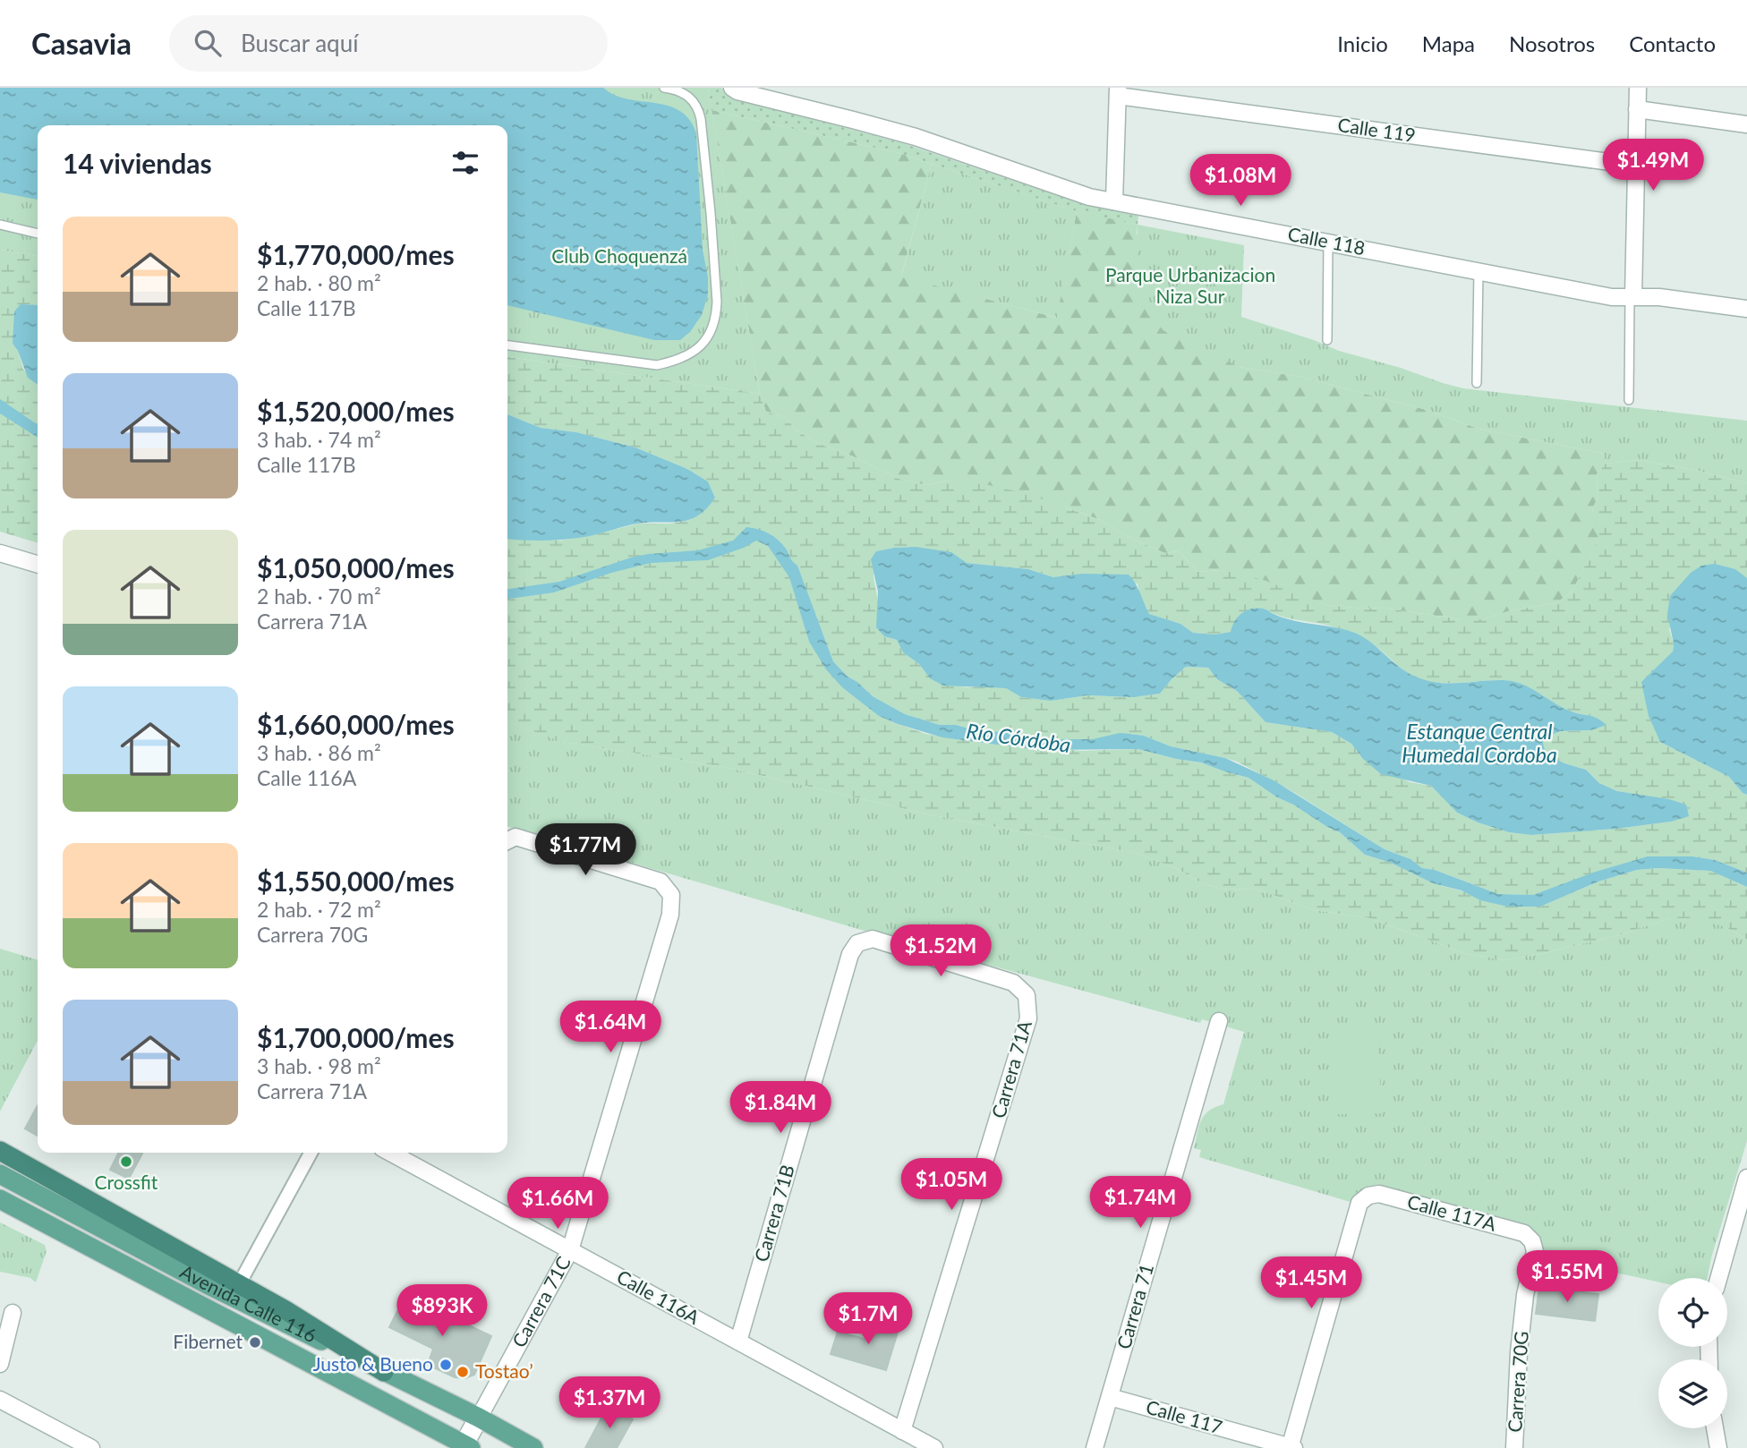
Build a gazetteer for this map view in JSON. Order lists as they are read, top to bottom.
{
  "streets": {
    "main road": ["Avenida Calle 116"],
    "street": [
      "Calle 119",
      "Calle 118",
      "Carrera 71A",
      "Carrera 71B",
      "Calle 117A",
      "Calle 116A",
      "Carrera 71C",
      "Carrera 71",
      "Carrera 70G",
      "Calle 117"
    ]
  },
  "crossings": [
    ["Carrera 71A", "Carrera 71B"],
    ["Carrera 71A", "Calle 116A"],
    ["Carrera 71B", "Calle 116A"],
    ["Calle 117A", "Carrera 70G"],
    ["Calle 117A", "Calle 117"],
    ["Calle 116A", "Carrera 71C"],
    ["Carrera 71C", "Avenida Calle 116"],
    ["Carrera 71", "Calle 117"]
  ],
  "water": ["Estanque Central Humedal Cordoba", "Río Córdoba"],
  "parks": ["Club Choquenzá", "Parque Urbanizacion Niza Sur"],
  "places": [
    "Crossfit",
    "Fibernet",
    "Justo & Bueno",
    "Tostao’"
  ],
  "page": {
    "header": "Casavia",
    "search": "Buscar aquí",
    "nav": [
      "Inicio",
      "Mapa",
      "Nosotros",
      "Contacto"
    ],
    "heading": "14 viviendas",
    "price": [
      "$1.49M",
      "$1.08M",
      "$1.77M",
      "$1.52M",
      "$1.64M",
      "$1.84M",
      "$1.05M",
      "$1.74M",
      "$1.66M",
      "$1.55M",
      "$1.45M",
      "$893K",
      "$1.7M",
      "$1.37M"
    ],
    "list": [
      {
        "name": "$1,770,000/mes",
        "note": "2 hab. · 80 m² · Calle 117B"
      },
      {
        "name": "$1,520,000/mes",
        "note": "3 hab. · 74 m² · Calle 117B"
      },
      {
        "name": "$1,050,000/mes",
        "note": "2 hab. · 70 m² · Carrera 71A"
      },
      {
        "name": "$1,660,000/mes",
        "note": "3 hab. · 86 m² · Calle 116A"
      },
      {
        "name": "$1,550,000/mes",
        "note": "2 hab. · 72 m² · Carrera 70G"
      },
      {
        "name": "$1,700,000/mes",
        "note": "3 hab. · 98 m² · Carrera 71A"
      }
    ]
  }
}
